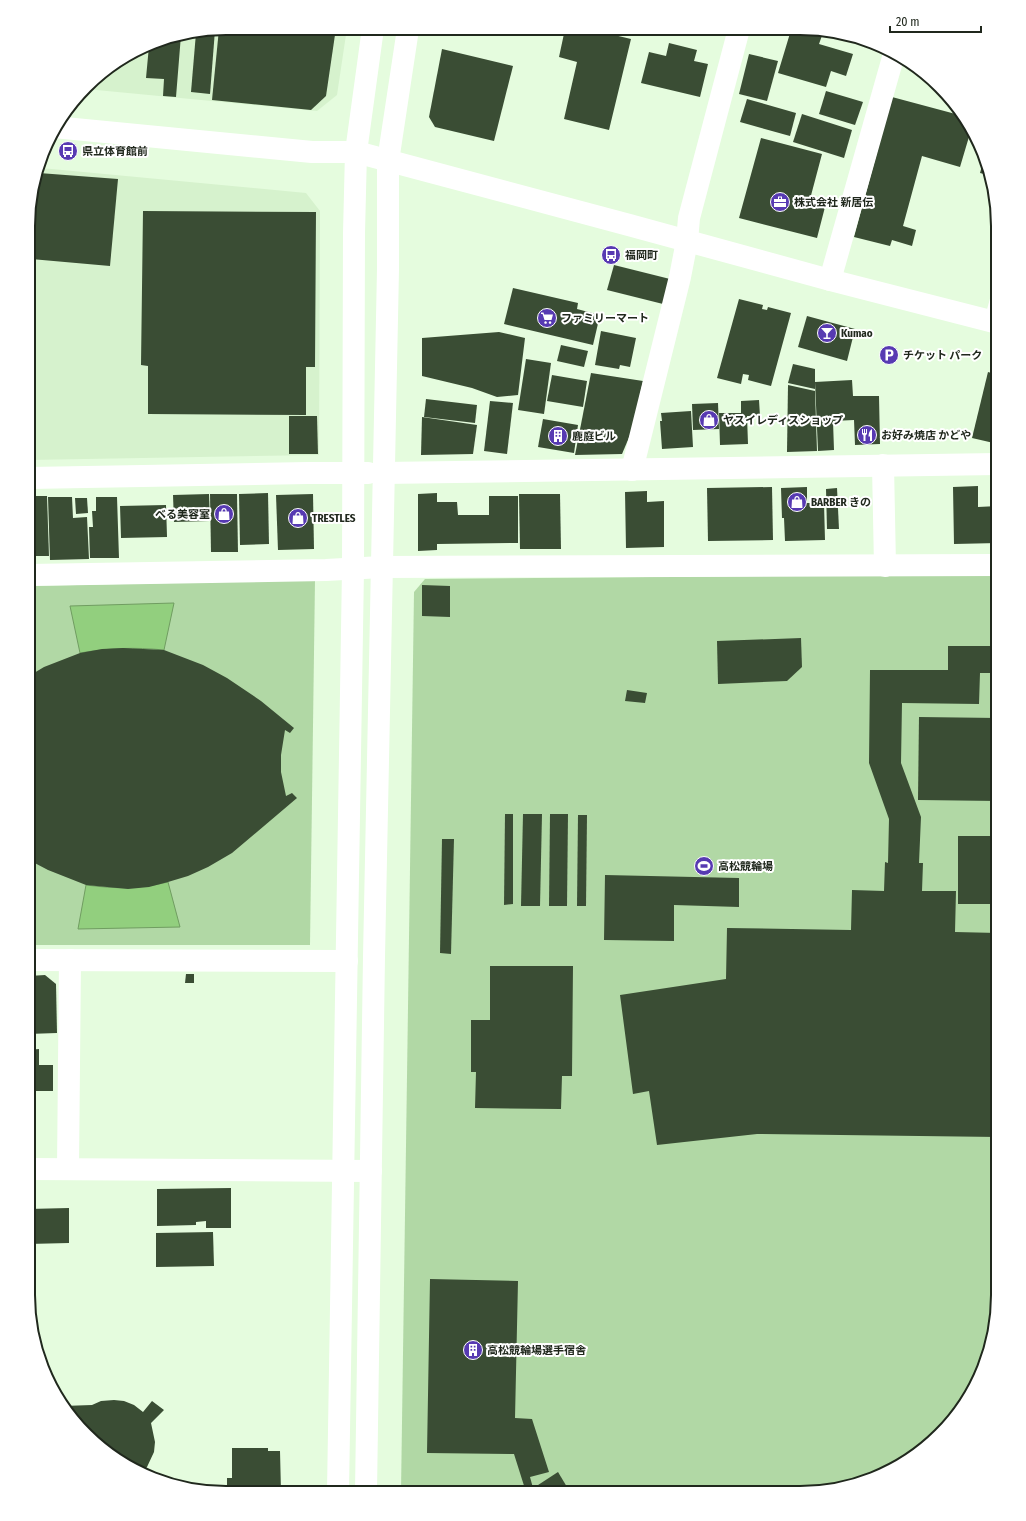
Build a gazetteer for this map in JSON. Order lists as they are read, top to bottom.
{
  "places": {
    "bus stop": ["県立体育館前", "福岡町"],
    "office": ["株式会社 新居伝"],
    "supermarket": ["ファミリーマート"],
    "bar": ["Kumao"],
    "parking": ["チケット パーク"],
    "shop": [
      "ヤスイレディスショップ",
      "BARBER きの",
      "べる美容室",
      "TRESTLES"
    ],
    "restaurant": ["お好み焼店 かどや"],
    "building": ["鹿庭ビル", "高松競輪場選手宿舎"],
    "sports": ["高松競輪場"]
  },
  "scale_bar": "20 m"
}
